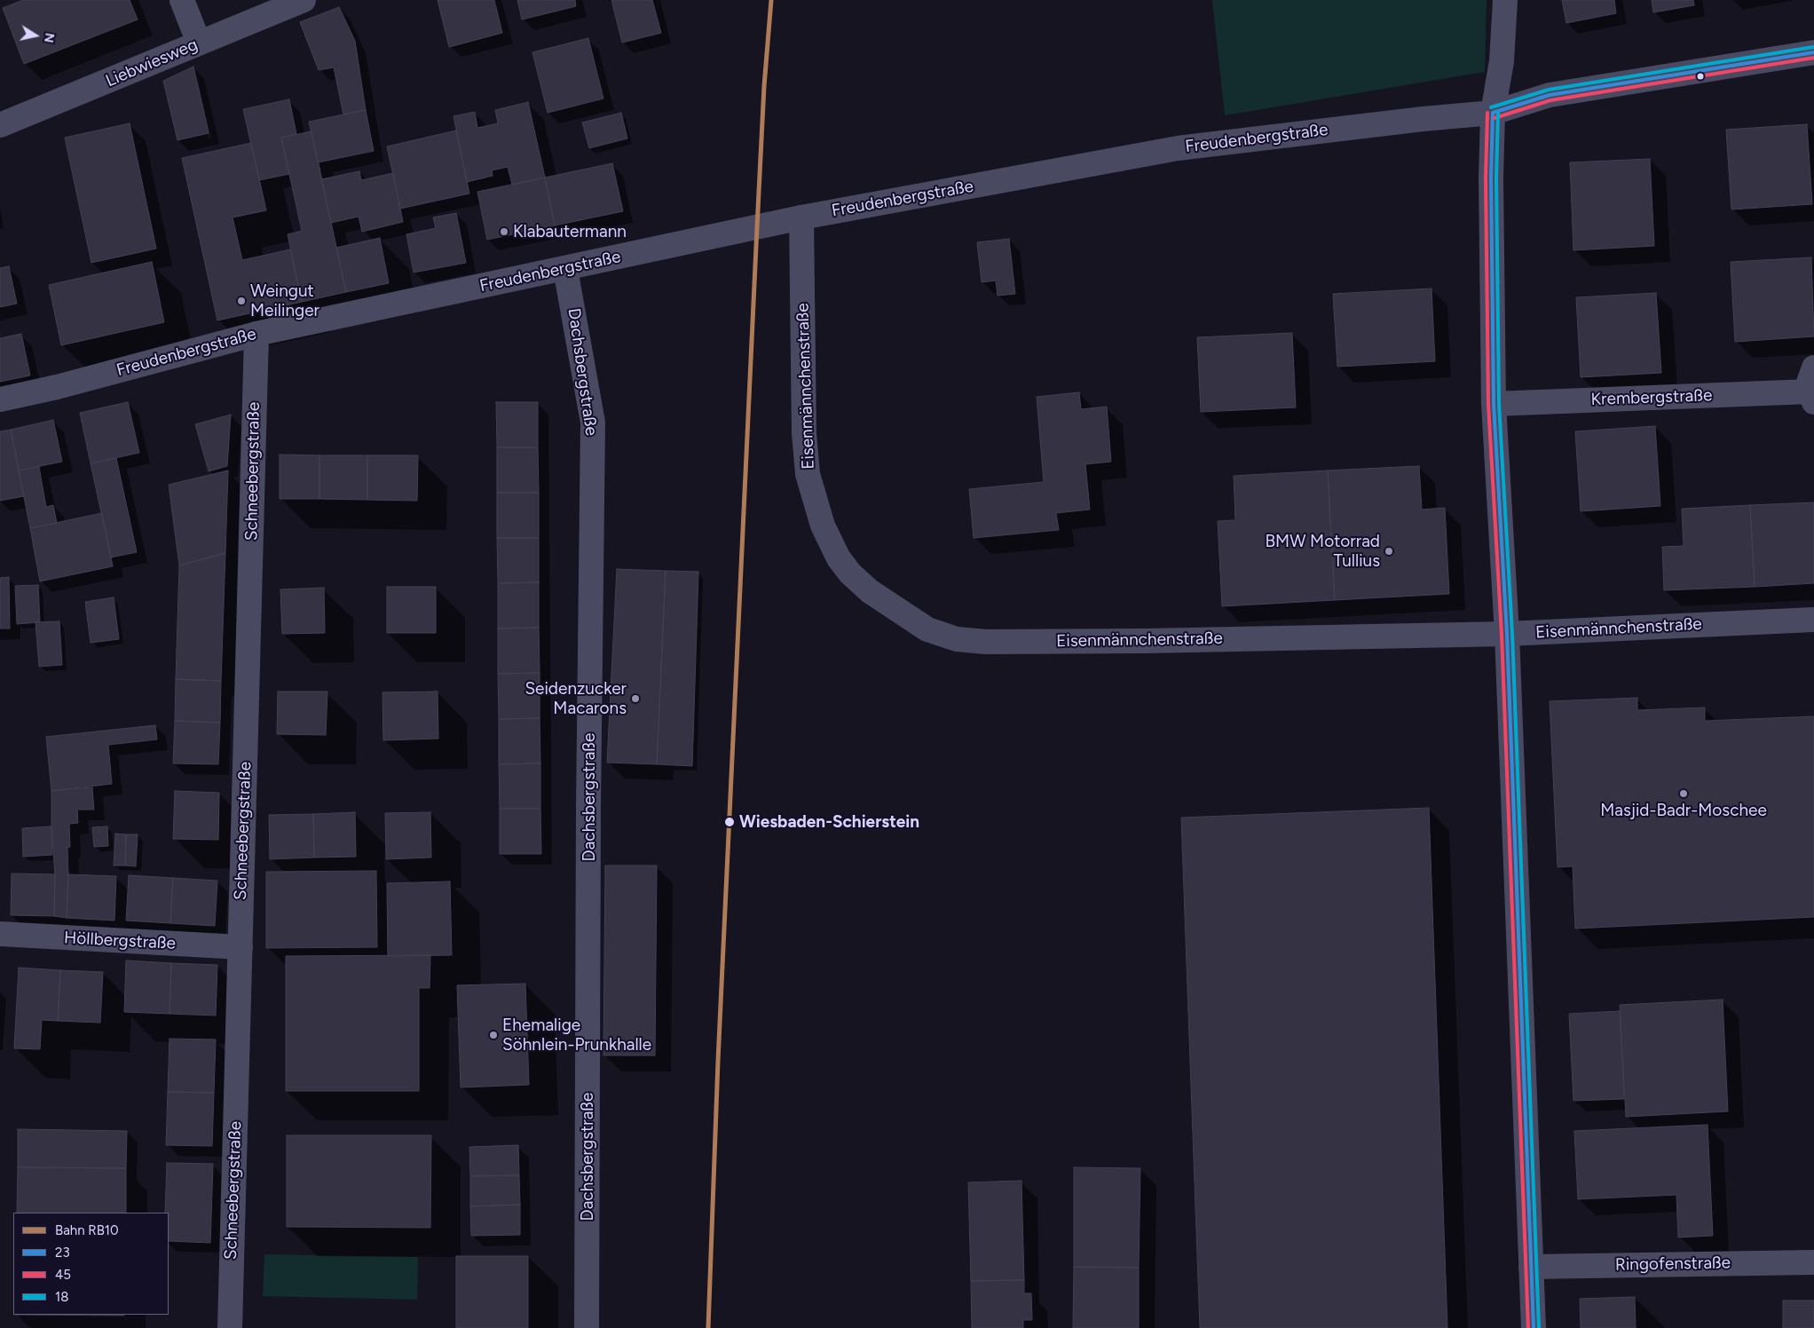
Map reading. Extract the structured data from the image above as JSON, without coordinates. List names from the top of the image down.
{
  "streets": {
    "street": [
      "Liebwiesweg",
      "Freudenbergstraße",
      "Dachsbergstraße",
      "Eisenmännchenstraße",
      "Krembergstraße",
      "Schneebergstraße",
      "Höllbergstraße",
      "Ringofenstraße"
    ]
  },
  "crossings": [
    ["Freudenbergstraße", "Dachsbergstraße"],
    ["Freudenbergstraße", "Eisenmännchenstraße"],
    ["Freudenbergstraße", "Schneebergstraße"],
    ["Schneebergstraße", "Höllbergstraße"]
  ],
  "places": [
    "Klabautermann",
    "Weingut Meilinger",
    "BMW Motorrad Tullius",
    "Seidenzucker Macarons",
    "Masjid-Badr-Moschee",
    "Wiesbaden-Schierstein",
    "Ehemalige Söhnlein-Prunkhalle"
  ],
  "lines": [
    "rail line RB10",
    "transit line 18",
    "transit line 23",
    "transit line 45"
  ],
  "legend": [
    "Bahn RB10",
    "23",
    "45",
    "18"
  ],
  "north": "right"
}
